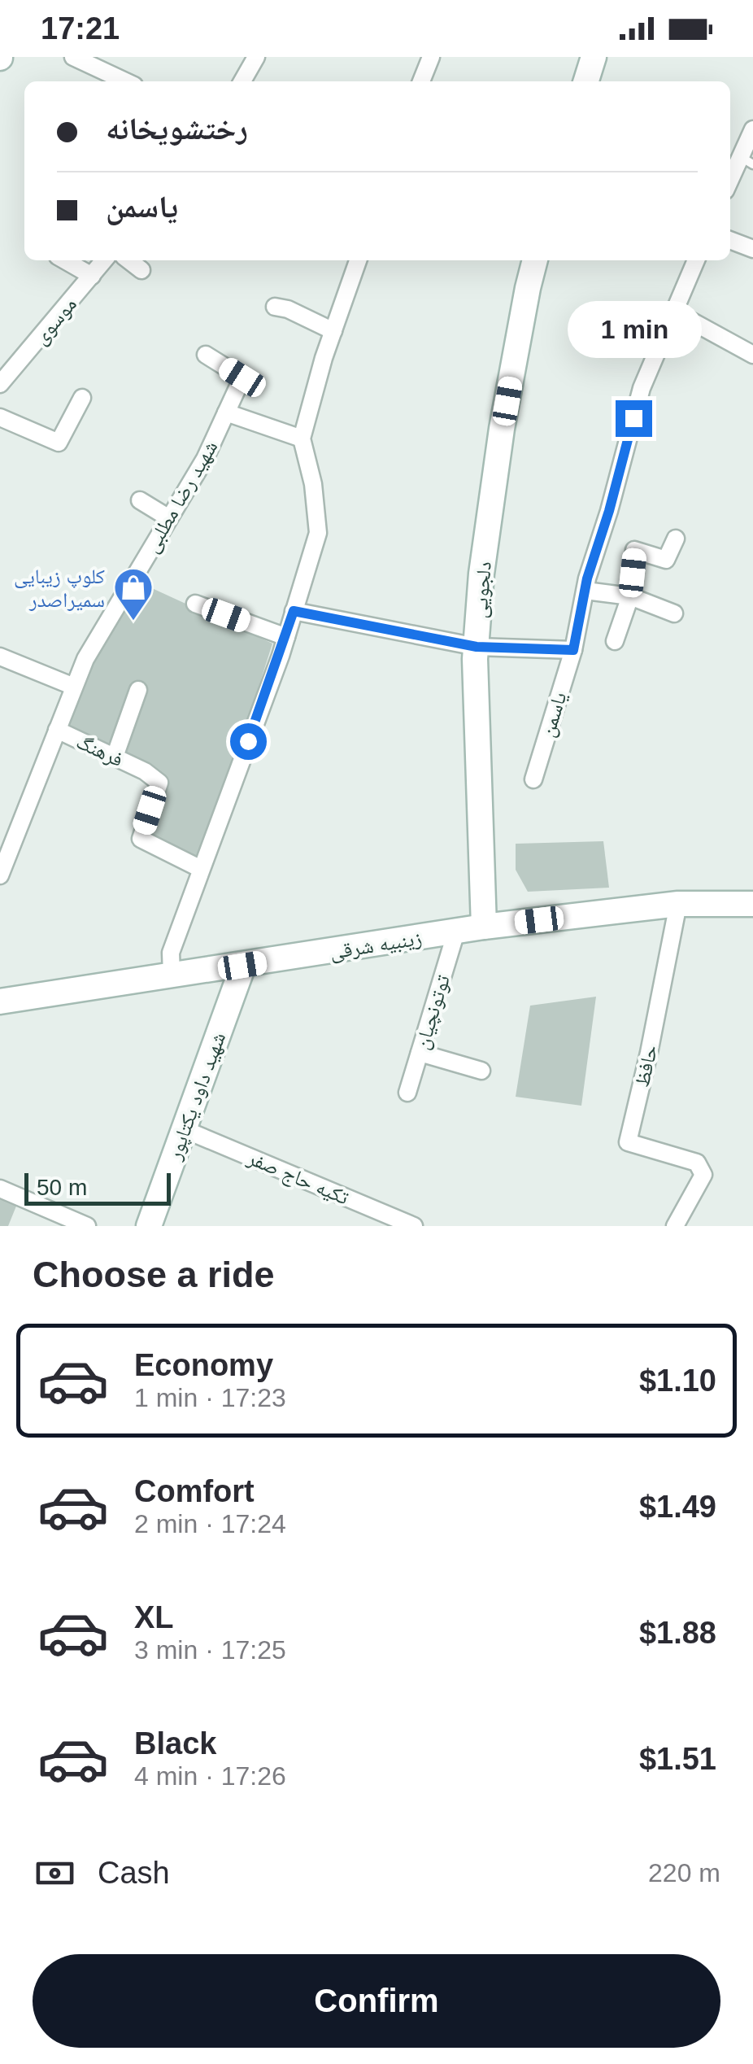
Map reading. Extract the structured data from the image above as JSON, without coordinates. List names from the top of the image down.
{
  "streets": {
    "main road": ["دلجویی", "زینبیه شرقی", "شهید داود یکتاپور"],
    "street": [
      "موسوی",
      "شهید رضا مطلبی",
      "یاسمن",
      "فرهنگ",
      "توتونچیان",
      "حافظ",
      "تکیه حاج صفر"
    ]
  },
  "crossings": [
    ["شهید رضا مطلبی", "فرهنگ"],
    ["دلجویی", "زینبیه شرقی"],
    ["زینبیه شرقی", "توتونچیان"],
    ["زینبیه شرقی", "حافظ"],
    ["زینبیه شرقی", "شهید داود یکتاپور"],
    ["شهید داود یکتاپور", "تکیه حاج صفر"]
  ],
  "places": {
    "shop": ["کلوپ زیبایی سمیراصدر"]
  },
  "scale_bar": "50 m",
  "page": {
    "status": "17:21",
    "banner": ["رختشویخانه", "یاسمن"],
    "bubble": "1 min",
    "scale": "50 m",
    "heading": "Choose a ride",
    "list": [
      {
        "name": "Economy",
        "note": "1 min · 17:23",
        "value": "$1.10"
      },
      {
        "name": "Comfort",
        "note": "2 min · 17:24",
        "value": "$1.49"
      },
      {
        "name": "XL",
        "note": "3 min · 17:25",
        "value": "$1.88"
      },
      {
        "name": "Black",
        "note": "4 min · 17:26",
        "value": "$1.51"
      }
    ],
    "pay": ["Cash", "220 m"],
    "buttons": "Confirm"
  }
}
